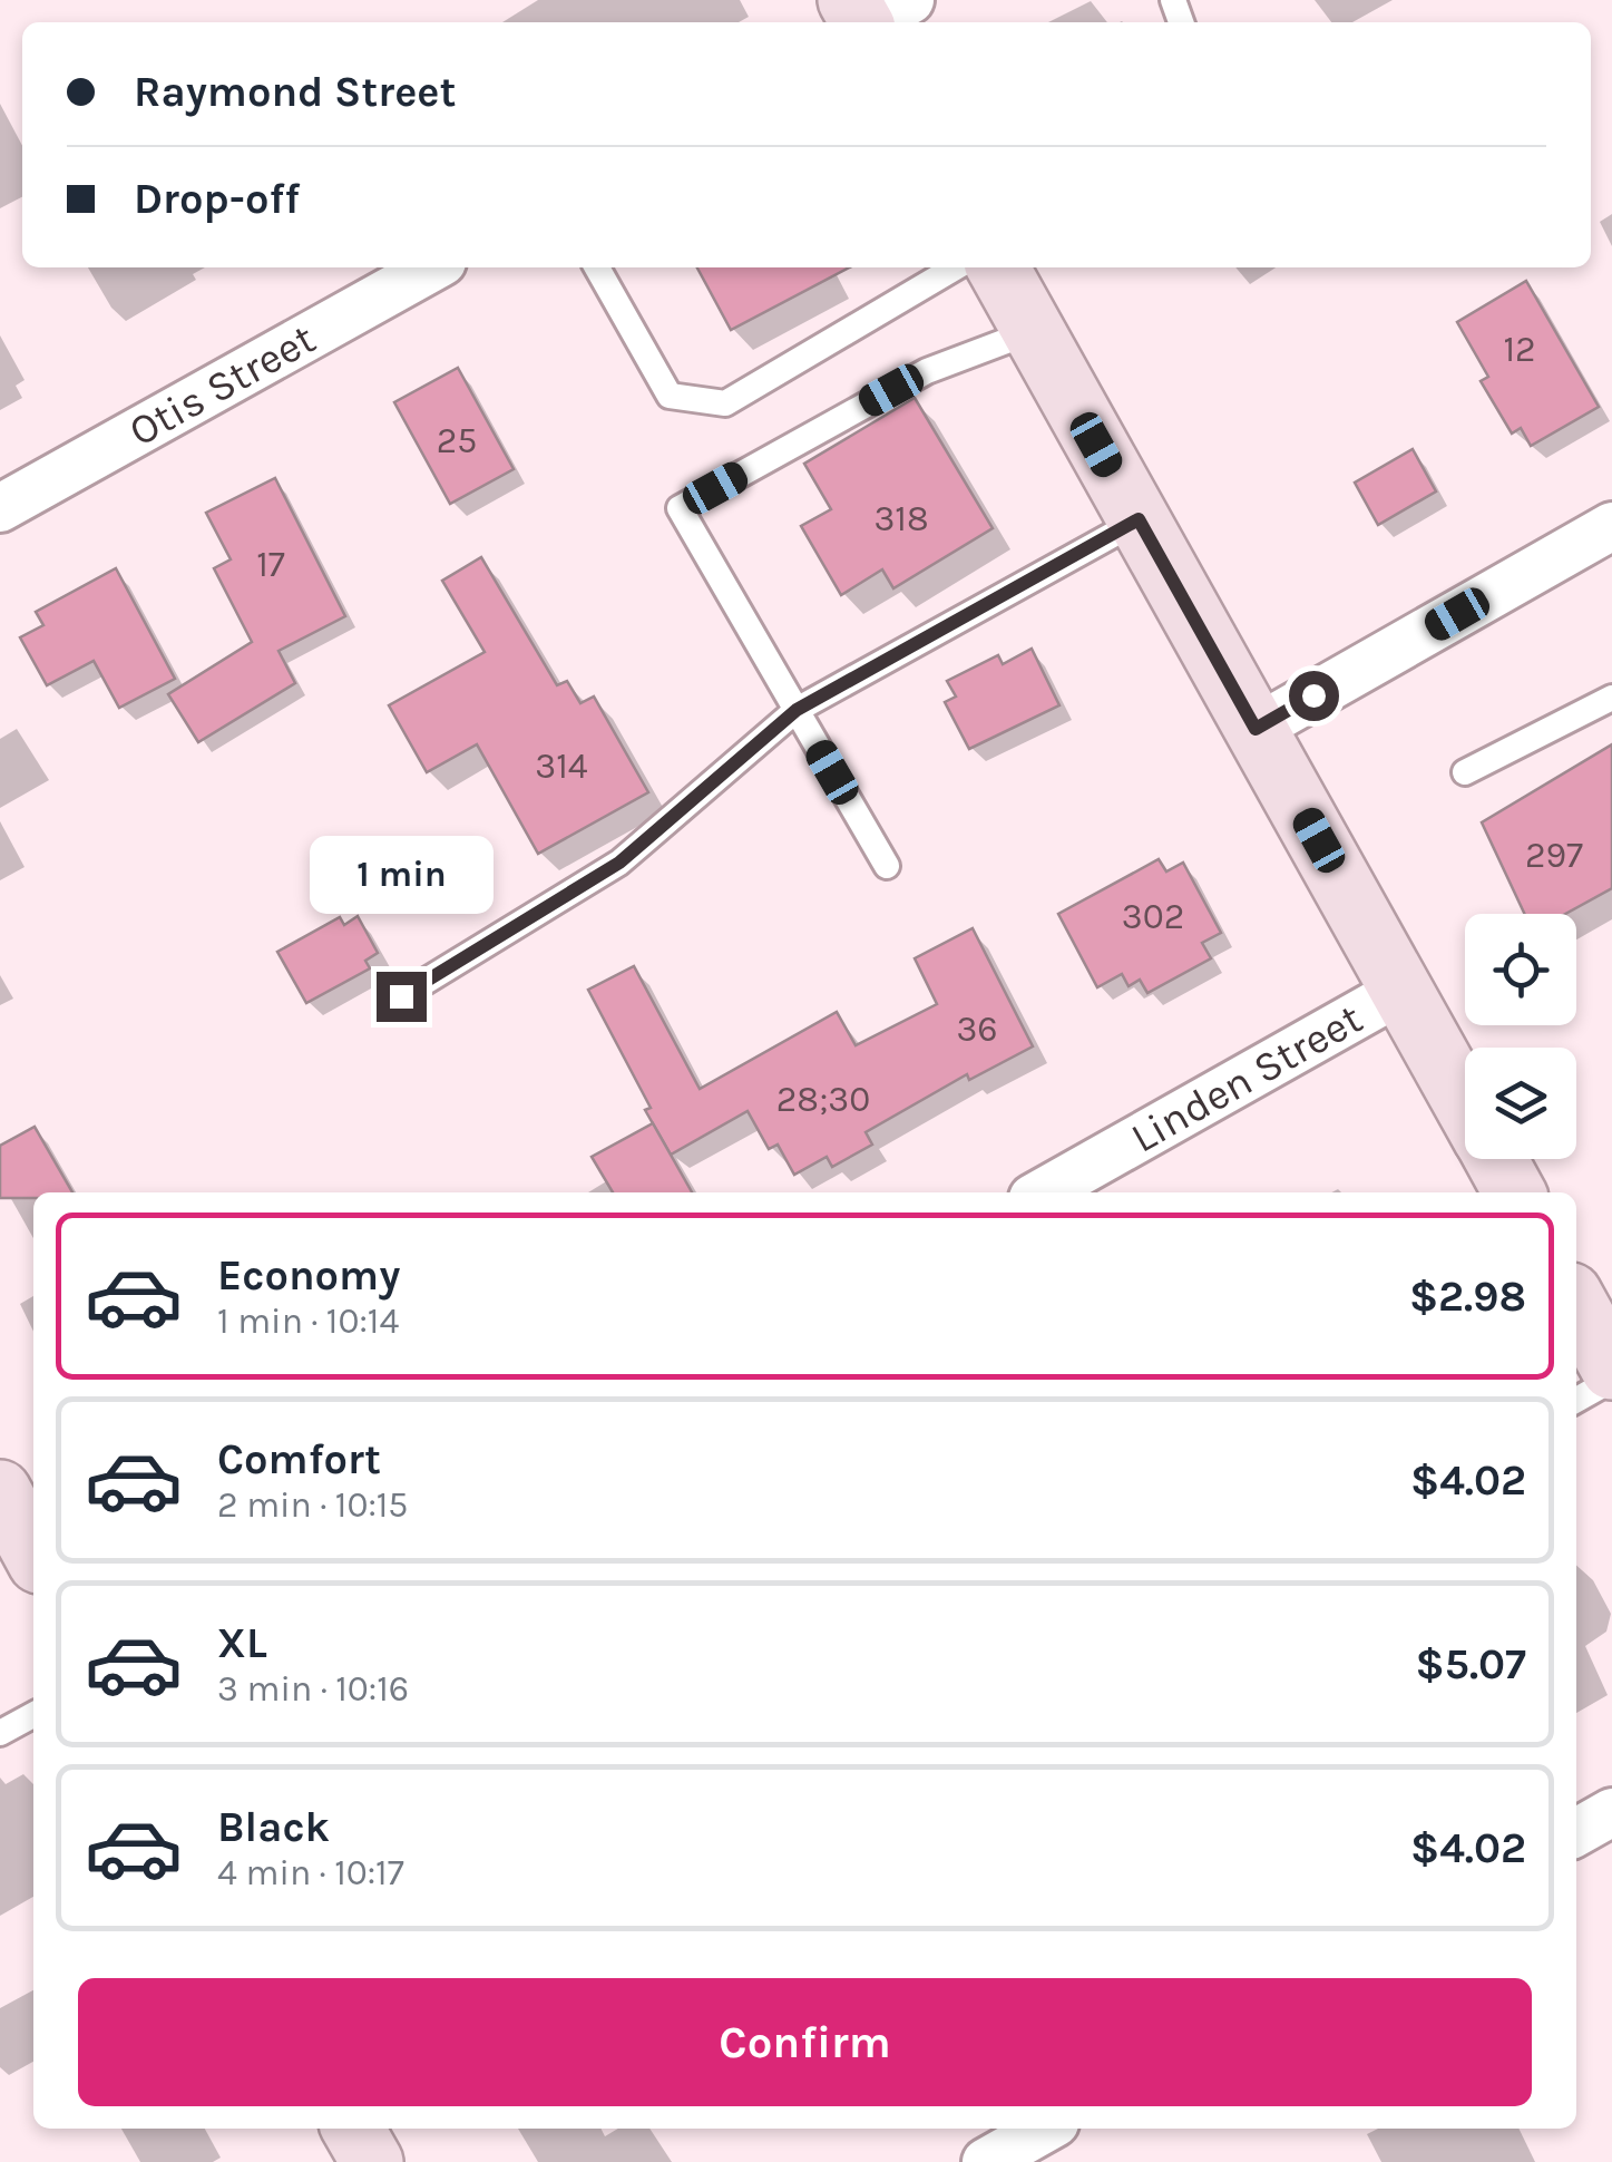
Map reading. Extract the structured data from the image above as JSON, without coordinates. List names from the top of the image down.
{
  "streets": {
    "street": ["Otis Street", "Linden Street"]
  },
  "house_numbers": [
    "12",
    "25",
    "318",
    "17",
    "314",
    "297",
    "302",
    "36",
    "28;30"
  ],
  "page": {
    "banner": ["Raymond Street", "Drop-off"],
    "bubble": "1 min",
    "list": [
      {
        "name": "Economy",
        "note": "1 min · 10:14",
        "value": "$2.98"
      },
      {
        "name": "Comfort",
        "note": "2 min · 10:15",
        "value": "$4.02"
      },
      {
        "name": "XL",
        "note": "3 min · 10:16",
        "value": "$5.07"
      },
      {
        "name": "Black",
        "note": "4 min · 10:17",
        "value": "$4.02"
      }
    ],
    "buttons": "Confirm"
  }
}
